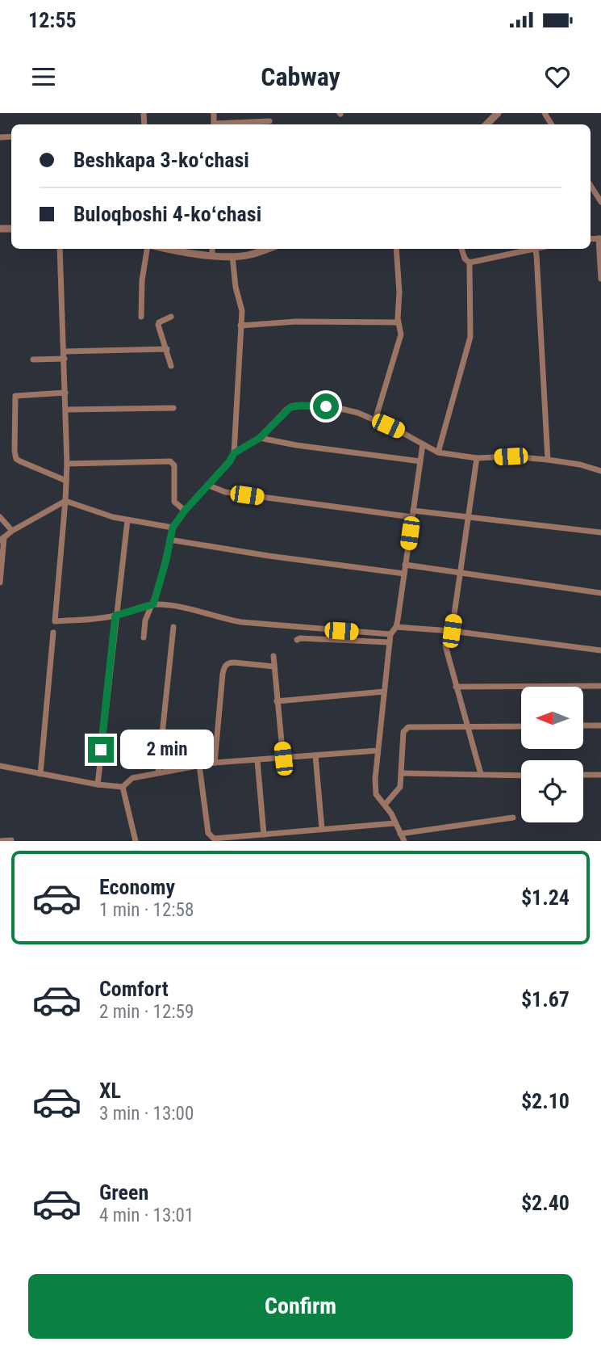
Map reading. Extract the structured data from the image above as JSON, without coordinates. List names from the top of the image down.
{
  "north": "left",
  "page": {
    "status": "12:55",
    "header": "Cabway",
    "banner": ["Beshkapa 3-koʻchasi", "Buloqboshi 4-koʻchasi"],
    "bubble": "2 min",
    "list": [
      {
        "name": "Economy",
        "note": "1 min · 12:58",
        "value": "$1.24"
      },
      {
        "name": "Comfort",
        "note": "2 min · 12:59",
        "value": "$1.67"
      },
      {
        "name": "XL",
        "note": "3 min · 13:00",
        "value": "$2.10"
      },
      {
        "name": "Green",
        "note": "4 min · 13:01",
        "value": "$2.40"
      }
    ],
    "buttons": "Confirm"
  }
}
